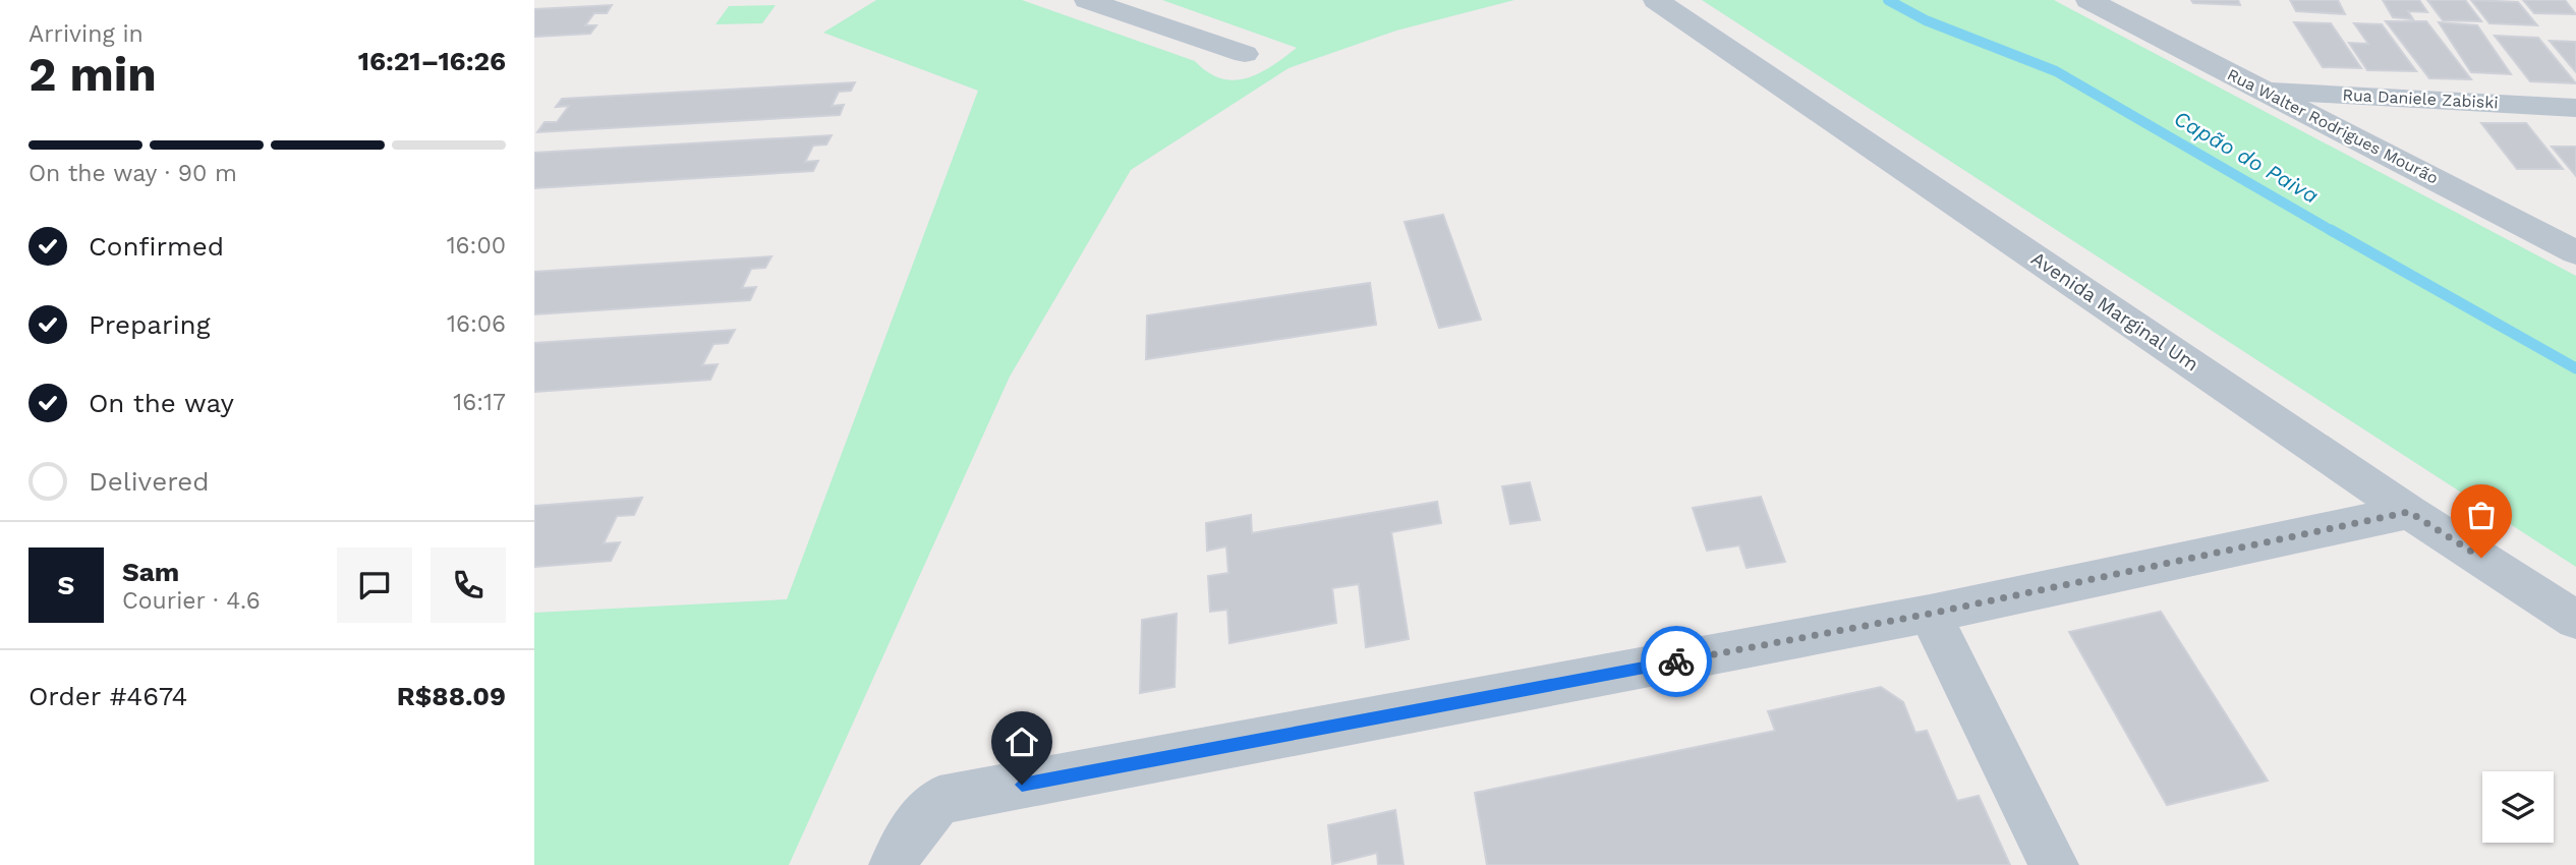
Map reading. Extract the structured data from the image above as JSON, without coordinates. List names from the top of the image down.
{
  "streets": {
    "street": ["Rua Daniele Zabiski", "Rua Walter Rodrigues Mourão", "Avenida Marginal Um"]
  },
  "crossings": [
    ["Rua Daniele Zabiski", "Rua Walter Rodrigues Mourão"]
  ],
  "water": ["Capão do Paiva"],
  "page": {
    "heading": ["2 min", "Arriving in", "16:21–16:26"],
    "panel": [
      "Sam",
      "Courier · 4.6",
      "Order #4674",
      "R$88.09"
    ],
    "bar": "On the way · 90 m",
    "list": [
      ["Confirmed", "16:00"],
      ["Preparing", "16:06"],
      ["On the way", "16:17"],
      "Delivered"
    ],
    "round": "S"
  }
}
